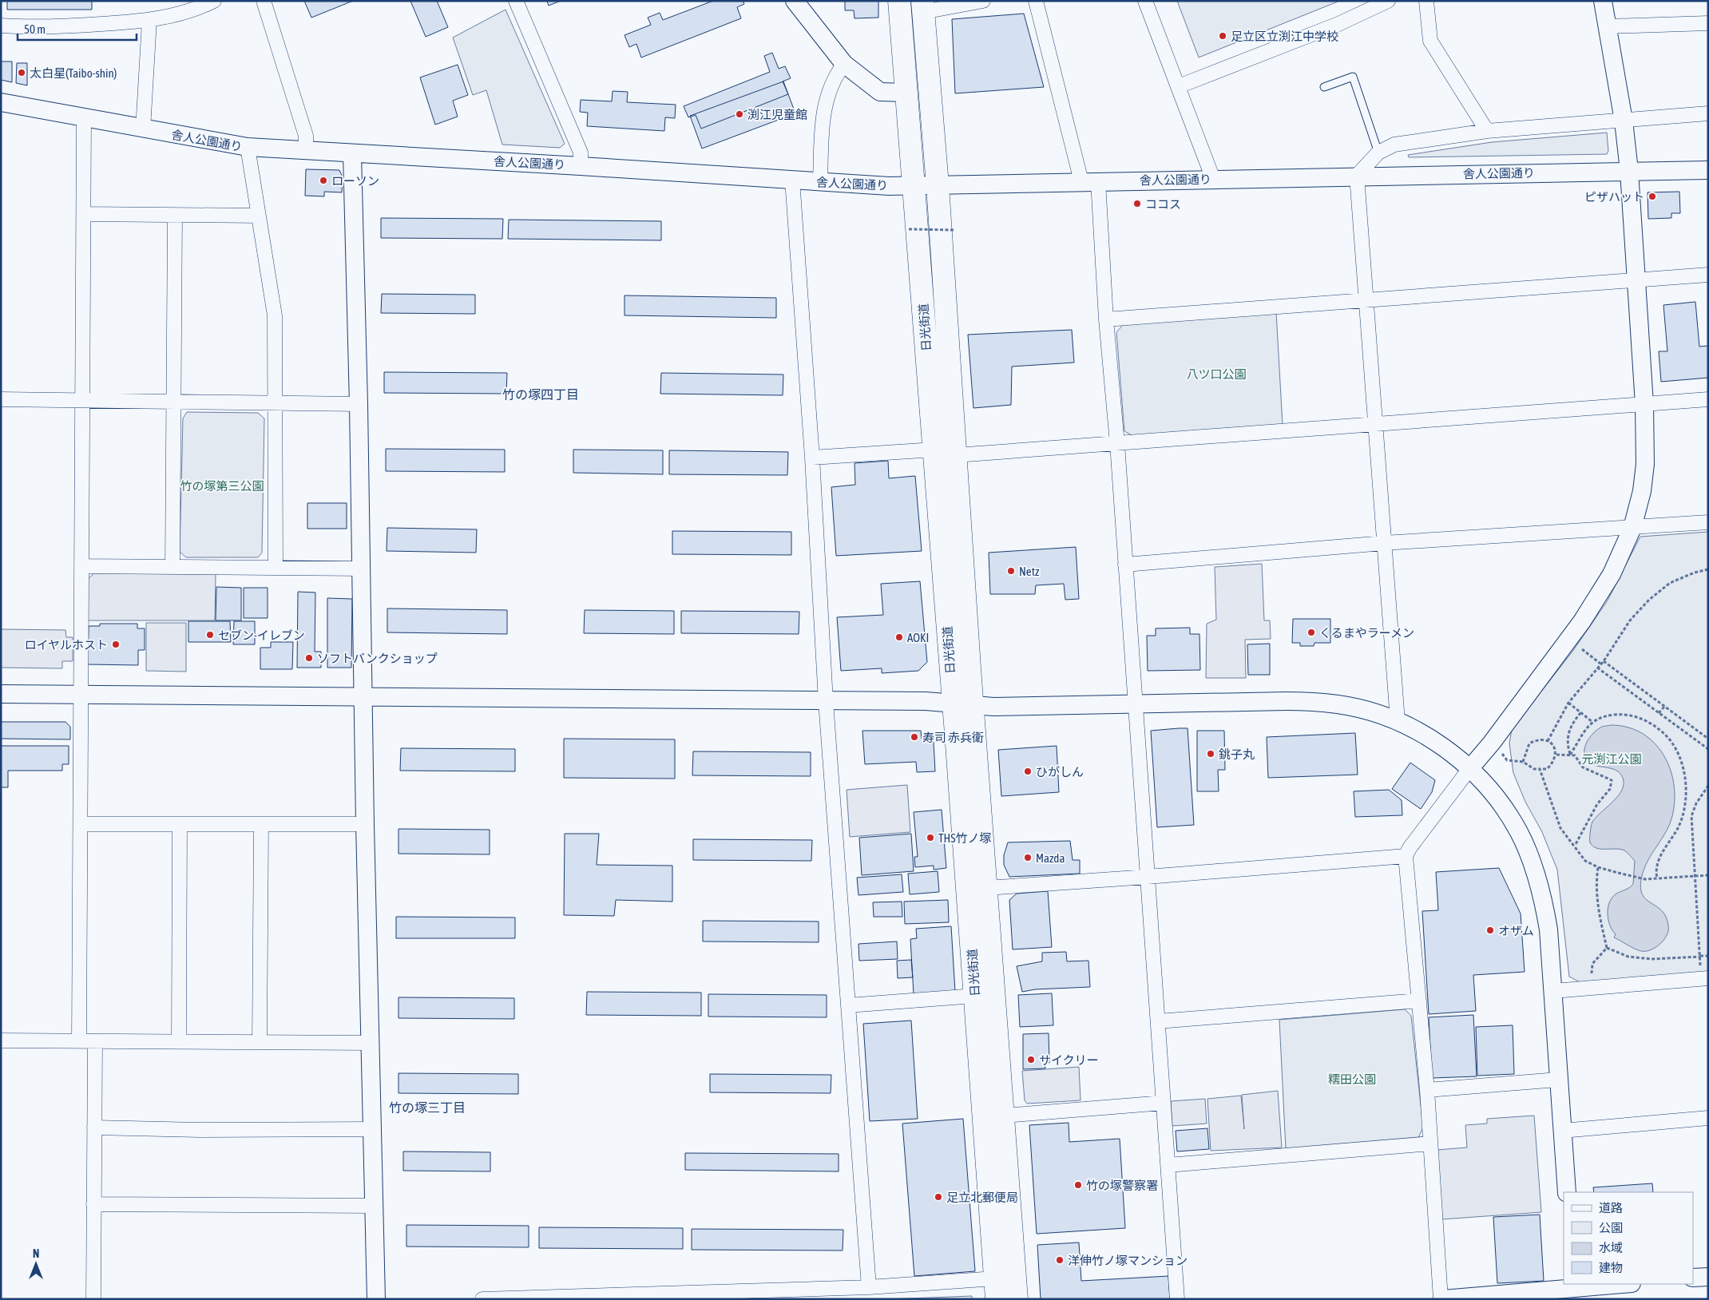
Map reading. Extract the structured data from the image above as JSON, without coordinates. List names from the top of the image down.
{
  "streets": {
    "highway": ["日光街道"],
    "street": ["舎人公園通り"]
  },
  "crossings": [
    ["舎人公園通り", "日光街道"]
  ],
  "districts": ["竹の塚四丁目", "竹の塚三丁目"],
  "parks": [
    "八ツ口公園",
    "竹の塚第三公園",
    "元渕江公園",
    "糯田公園"
  ],
  "places": [
    "足立区立渕江中学校",
    "太白星(Taibo-shin)",
    "渕江児童館",
    "ローソン",
    "ピザハット",
    "ココス",
    "Netz",
    "くるまやラーメン",
    "セブン-イレブン",
    "AOKI",
    "ロイヤルホスト",
    "ソフトバンクショップ",
    "寿司 赤兵衛",
    "銚子丸",
    "ひがしん",
    "THS竹ノ塚",
    "Mazda",
    "オザム",
    "サイクリー",
    "竹の塚警察署",
    "足立北郵便局",
    "洋伸竹ノ塚マンション"
  ],
  "legend": [
    "道路",
    "公園",
    "水域",
    "建物"
  ],
  "scale_bar": "50 m",
  "north": "top"
}
